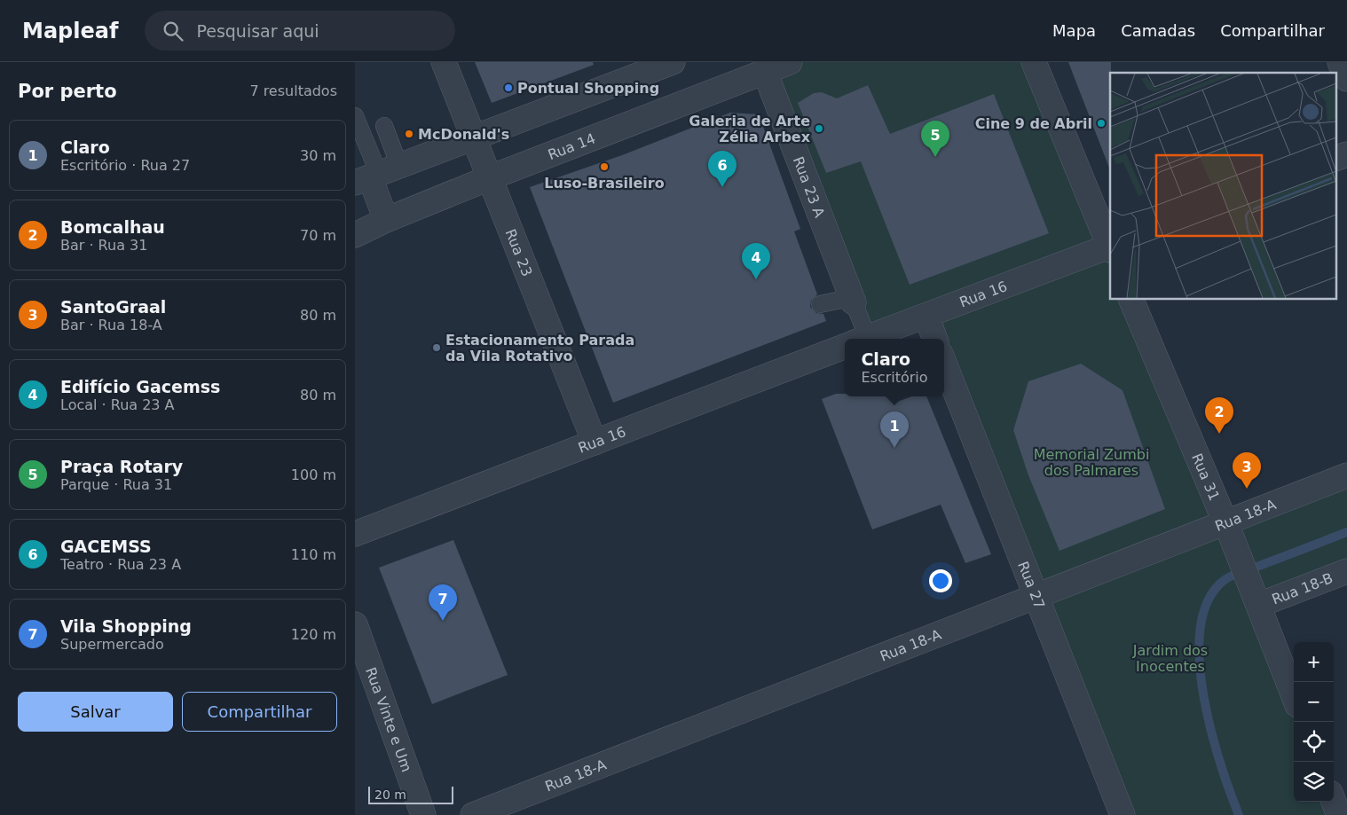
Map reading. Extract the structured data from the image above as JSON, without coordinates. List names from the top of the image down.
{
  "streets": {
    "street": [
      "Rua 14",
      "Rua 23 A",
      "Rua 23",
      "Rua 16",
      "Rua 31",
      "Rua 18-A",
      "Rua 27",
      "Rua 18-B",
      "Rua Vinte e Um"
    ]
  },
  "crossings": [
    ["Rua 14", "Rua 23 A"],
    ["Rua 14", "Rua 23"],
    ["Rua 23", "Rua 16"],
    ["Rua 31", "Rua 18-A"],
    ["Rua 31", "Rua 18-B"],
    ["Rua 18-A", "Rua 27"]
  ],
  "parks": ["Memorial Zumbi dos Palmares", "Jardim dos Inocentes"],
  "places": [
    "Pontual Shopping",
    "Cine 9 de Abril",
    "Galeria de Arte Zélia Arbex",
    "McDonald's",
    "Luso-Brasileiro",
    "Estacionamento Parada da Vila Rotativo"
  ],
  "scale_bar": "20 m",
  "page": {
    "header": "Mapleaf",
    "search": "Pesquisar aqui",
    "nav": ["Mapa", "Camadas", "Compartilhar"],
    "heading": ["Por perto", "7 resultados"],
    "list": [
      {
        "mark": "1",
        "name": "Claro",
        "note": "Escritório · Rua 27",
        "value": "30 m"
      },
      {
        "mark": "2",
        "name": "Bomcalhau",
        "note": "Bar · Rua 31",
        "value": "70 m"
      },
      {
        "mark": "3",
        "name": "SantoGraal",
        "note": "Bar · Rua 18-A",
        "value": "80 m"
      },
      {
        "mark": "4",
        "name": "Edifício Gacemss",
        "note": "Local · Rua 23 A",
        "value": "80 m"
      },
      {
        "mark": "5",
        "name": "Praça Rotary",
        "note": "Parque · Rua 31",
        "value": "100 m"
      },
      {
        "mark": "6",
        "name": "GACEMSS",
        "note": "Teatro · Rua 23 A",
        "value": "110 m"
      },
      {
        "mark": "7",
        "name": "Vila Shopping",
        "note": "Supermercado",
        "value": "120 m"
      }
    ],
    "pins": [
      "5",
      "6",
      "4",
      "2",
      "1",
      "3",
      "7"
    ],
    "popup": ["Claro", "Escritório"],
    "map_buttons": ["+", "−"],
    "buttons": ["Salvar", "Compartilhar"],
    "scale": "20 m"
  }
}
